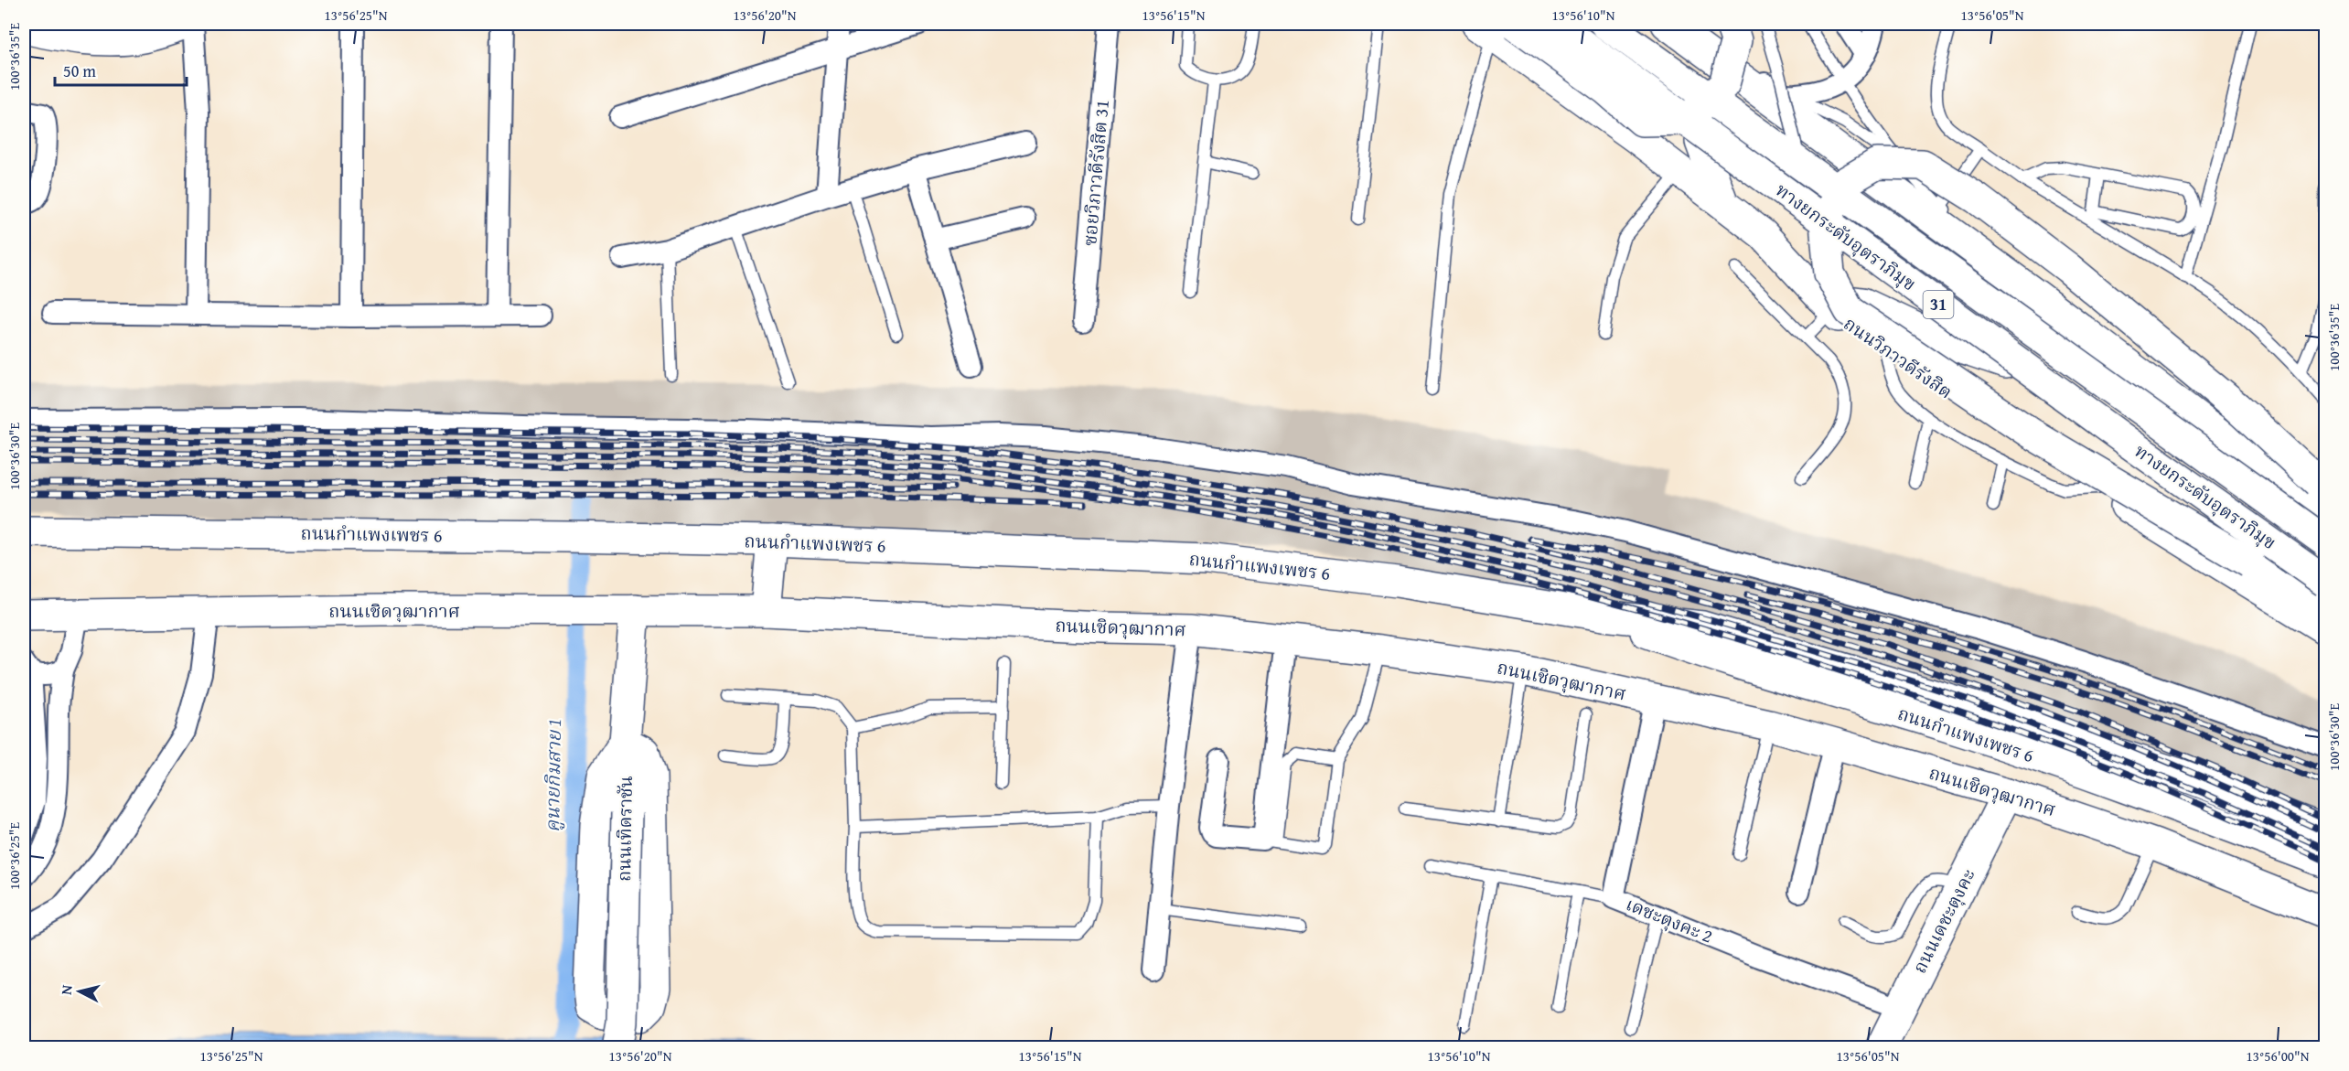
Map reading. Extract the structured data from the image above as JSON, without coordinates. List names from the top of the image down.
{
  "streets": {
    "main road": [
      "ทางยกระดับอุตราภิมุข",
      "31",
      "ถนนวิภาวดีรังสิต",
      "ถนนกำแพงเพชร 6",
      "ถนนเชิดวุฒากาศ",
      "ถนนเทิดราชัน",
      "ถนนเดชะตุงคะ"
    ],
    "street": ["ซอยวิภาวดีรังสิต 31", "เดชะตุงคะ 2"]
  },
  "crossings": [
    ["ถนนเชิดวุฒากาศ", "ถนนเทิดราชัน"],
    ["ถนนเชิดวุฒากาศ", "ถนนเดชะตุงคะ"],
    ["เดชะตุงคะ 2", "ถนนเดชะตุงคะ"]
  ],
  "water": ["คูนายกิมสาย 1"],
  "scale_bar": "50 m",
  "north": "left",
  "coordinates": [
    "13°56'25\"N",
    "13°56'20\"N",
    "13°56'15\"N",
    "13°56'10\"N",
    "13°56'05\"N",
    "100°36'35\"E",
    "100°36'30\"E",
    "100°36'25\"E",
    "13°56'00\"N"
  ]
}
